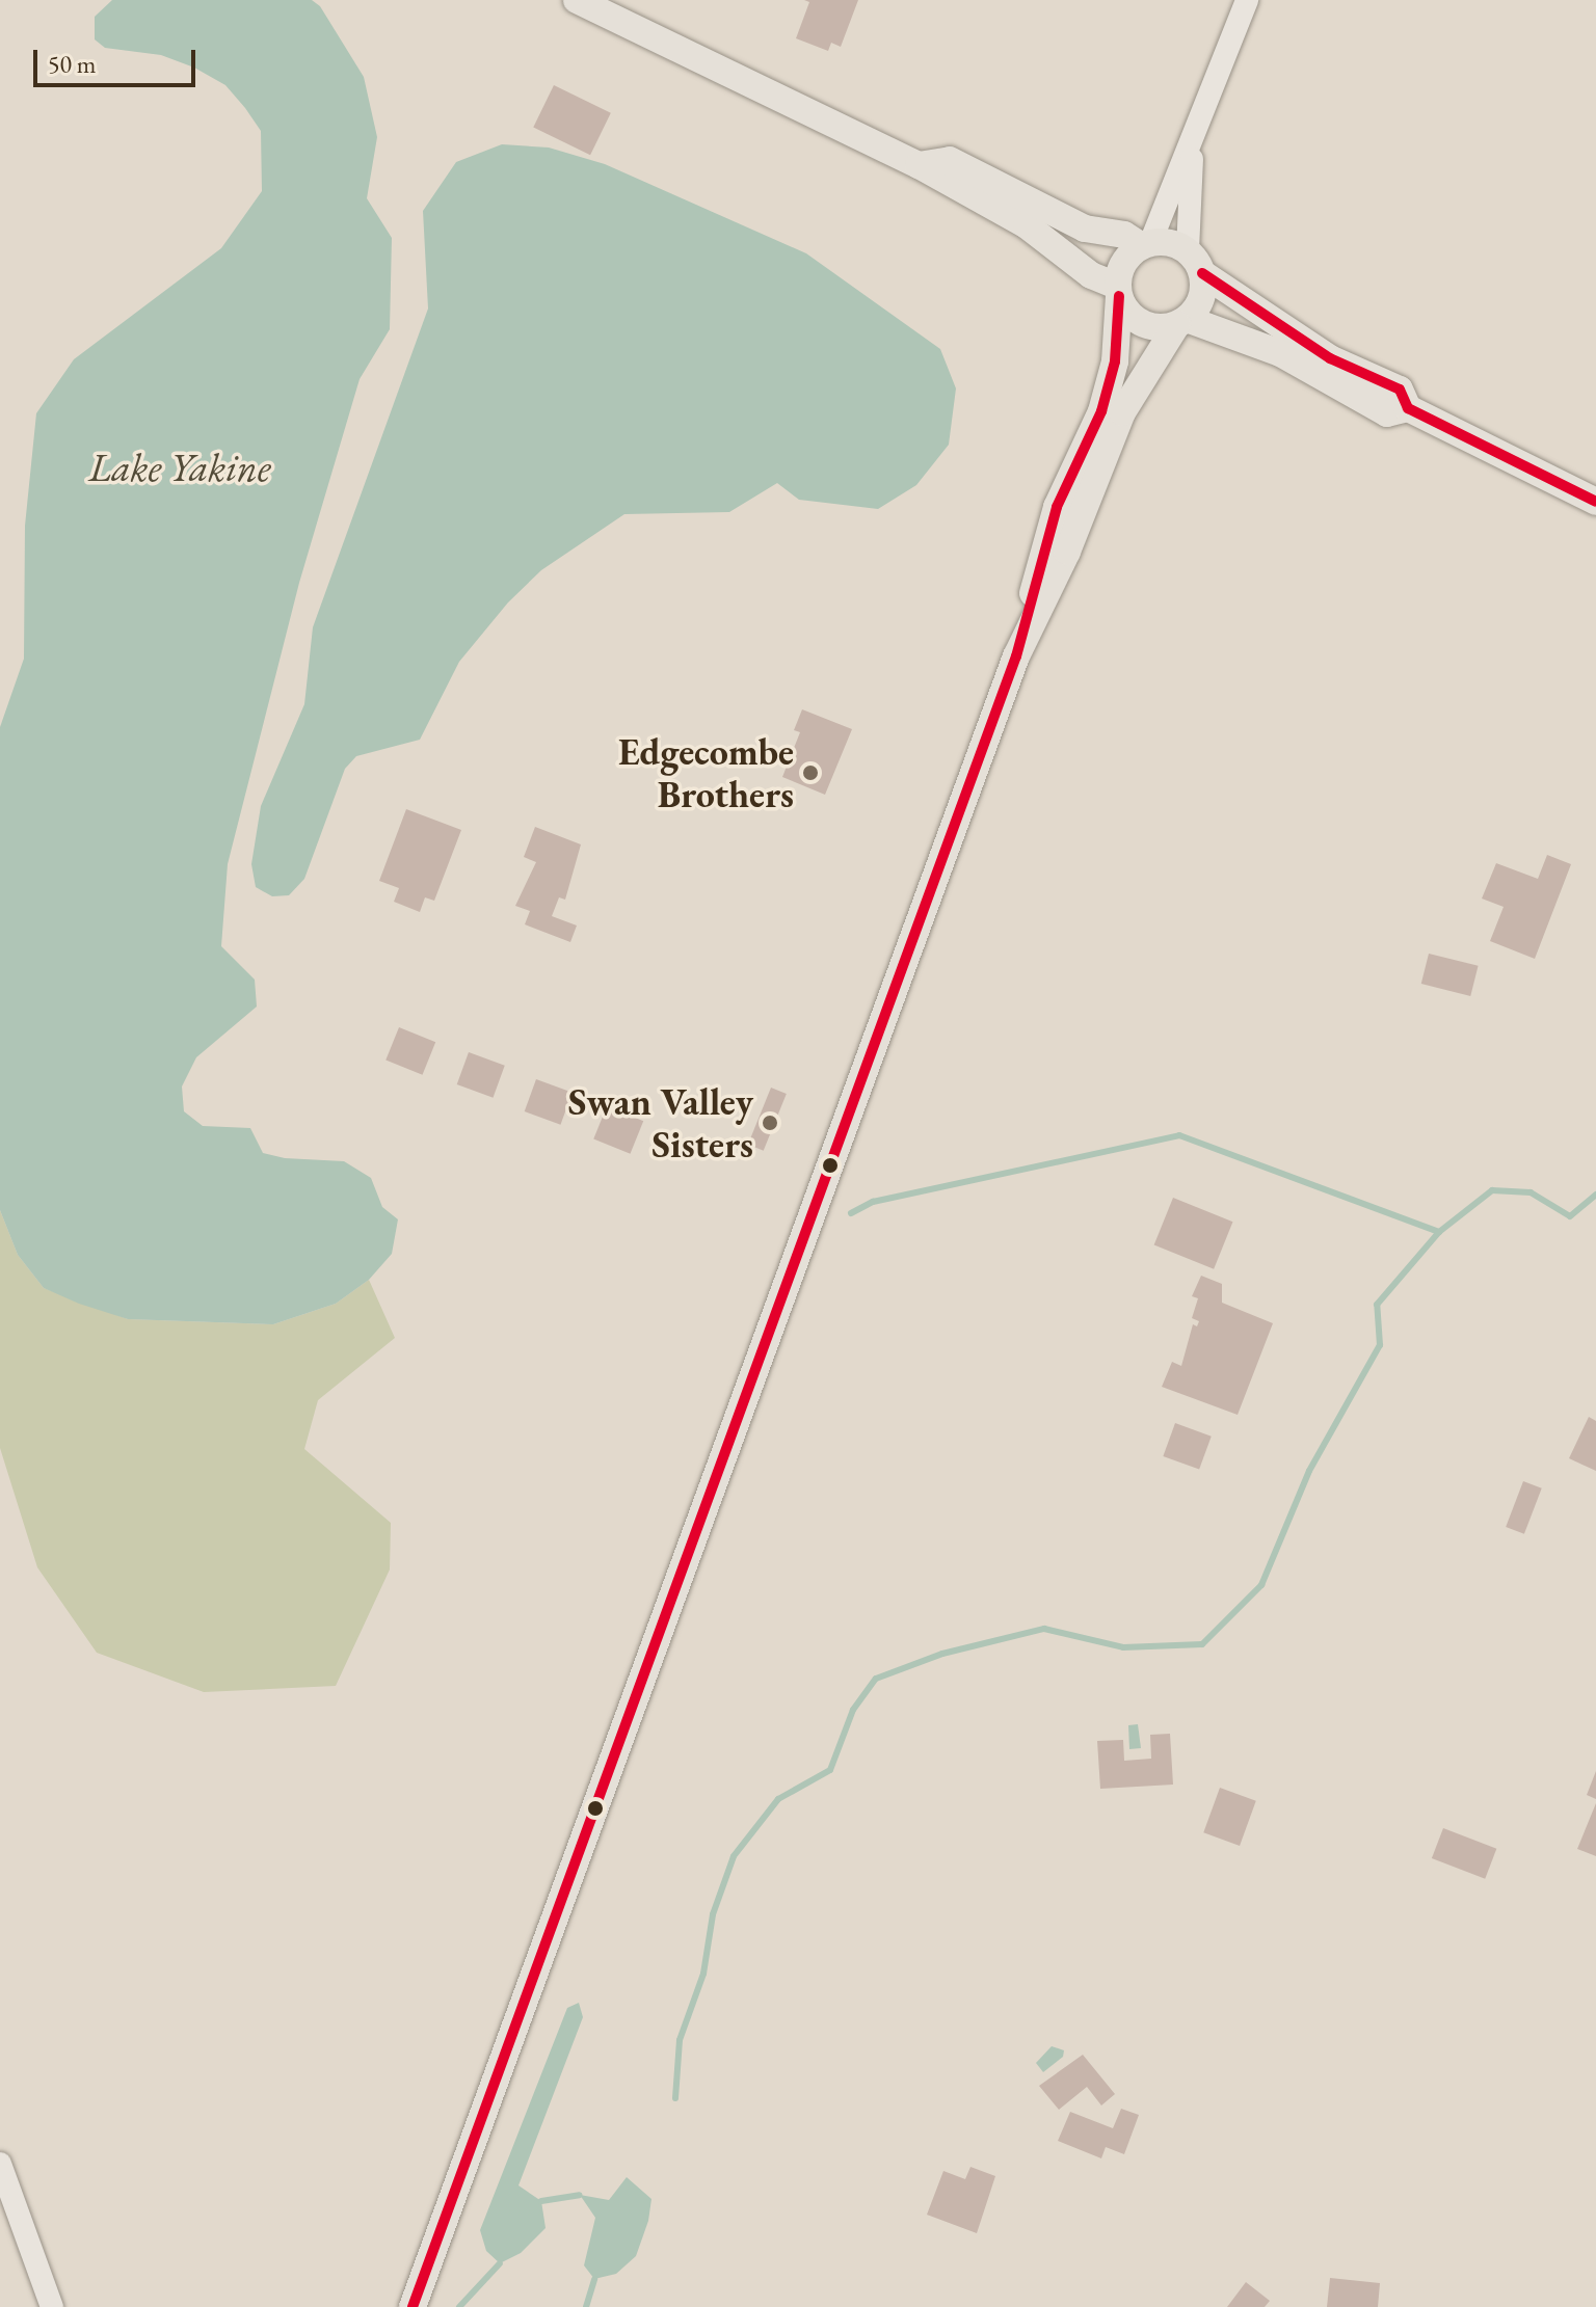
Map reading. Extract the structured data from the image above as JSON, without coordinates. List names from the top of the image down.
{
  "water": ["Lake Yakine"],
  "places": ["Edgecombe Brothers", "Swan Valley Sisters"],
  "scale_bar": "50 m"
}
